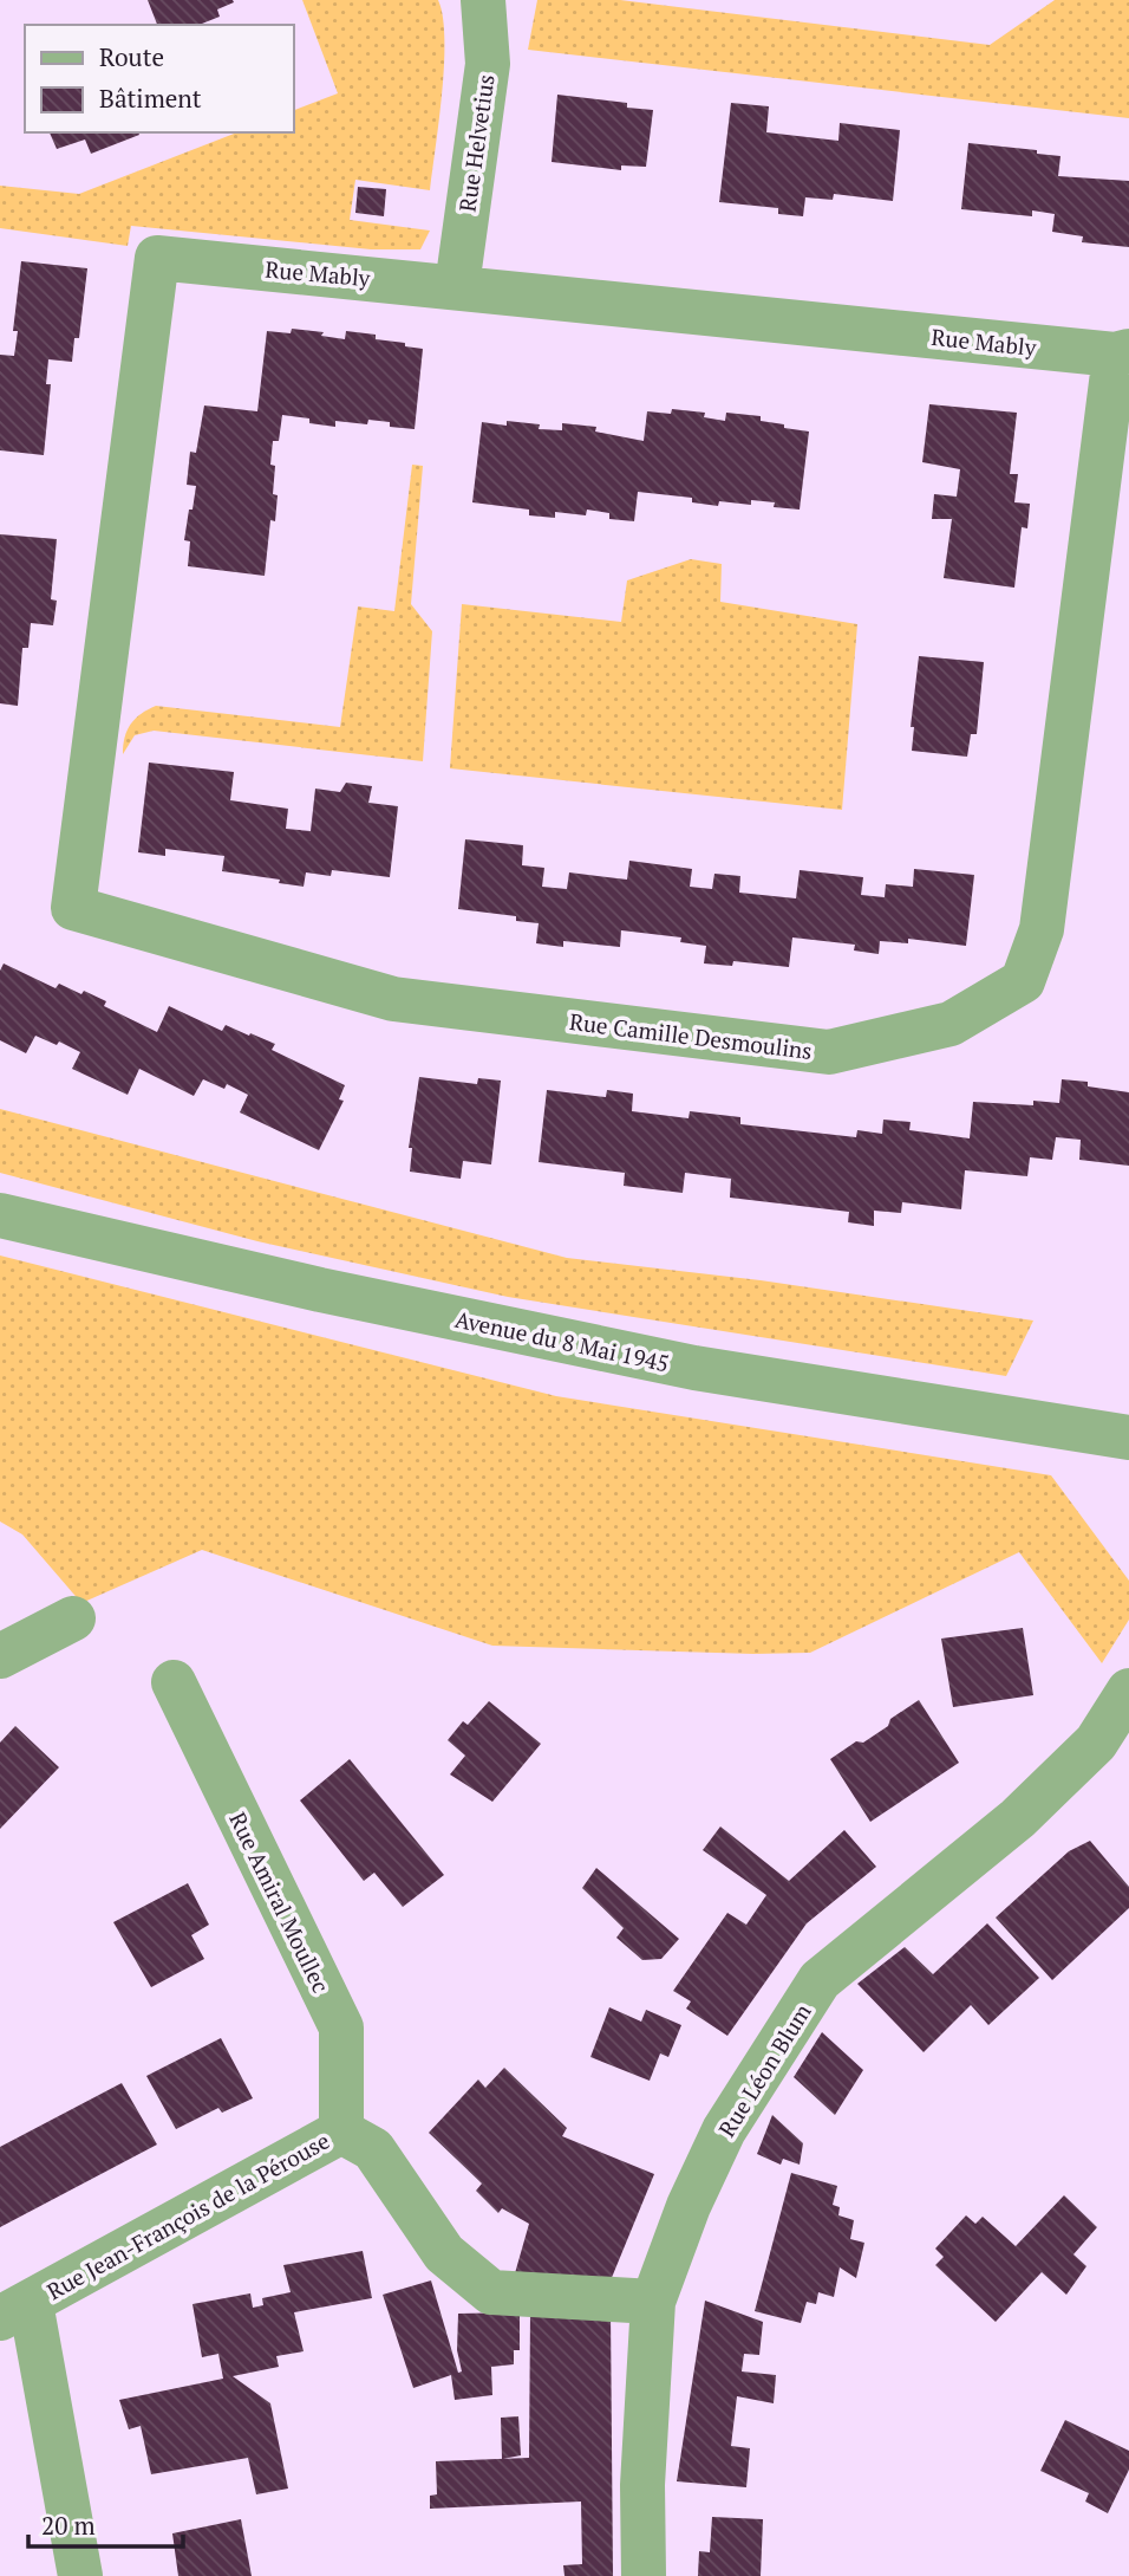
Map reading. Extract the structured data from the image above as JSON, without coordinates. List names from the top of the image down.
{
  "streets": {
    "street": [
      "Rue Helvetius",
      "Rue Mably",
      "Rue Camille Desmoulins",
      "Avenue du 8 Mai 1945",
      "Rue Amiral Moullec",
      "Rue Léon Blum",
      "Rue Jean-François de la Pérouse"
    ]
  },
  "crossings": [
    ["Rue Helvetius", "Rue Mably"],
    ["Rue Mably", "Rue Camille Desmoulins"],
    ["Rue Amiral Moullec", "Rue Jean-François de la Pérouse"],
    ["Rue Léon Blum", "Rue Jean-François de la Pérouse"]
  ],
  "legend": ["Route", "Bâtiment"],
  "scale_bar": "20 m"
}
